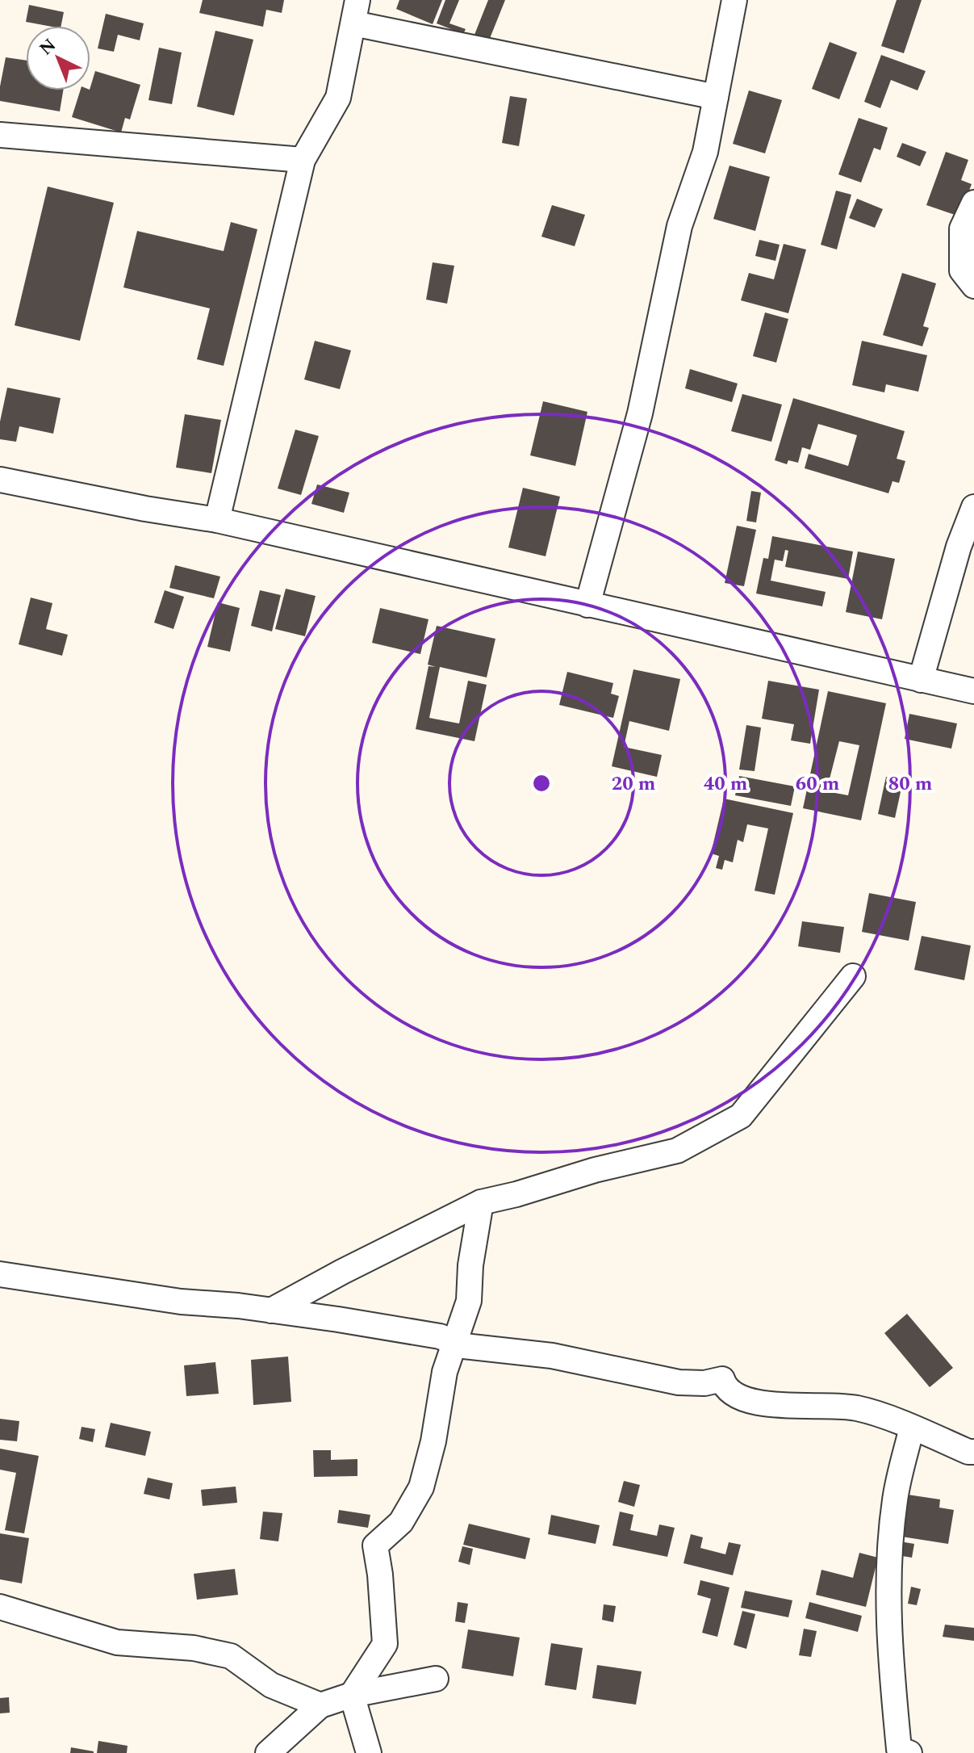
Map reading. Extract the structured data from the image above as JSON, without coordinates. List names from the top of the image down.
{
  "north": "top left",
  "rings": [
    "20 m",
    "40 m",
    "60 m",
    "80 m"
  ]
}
